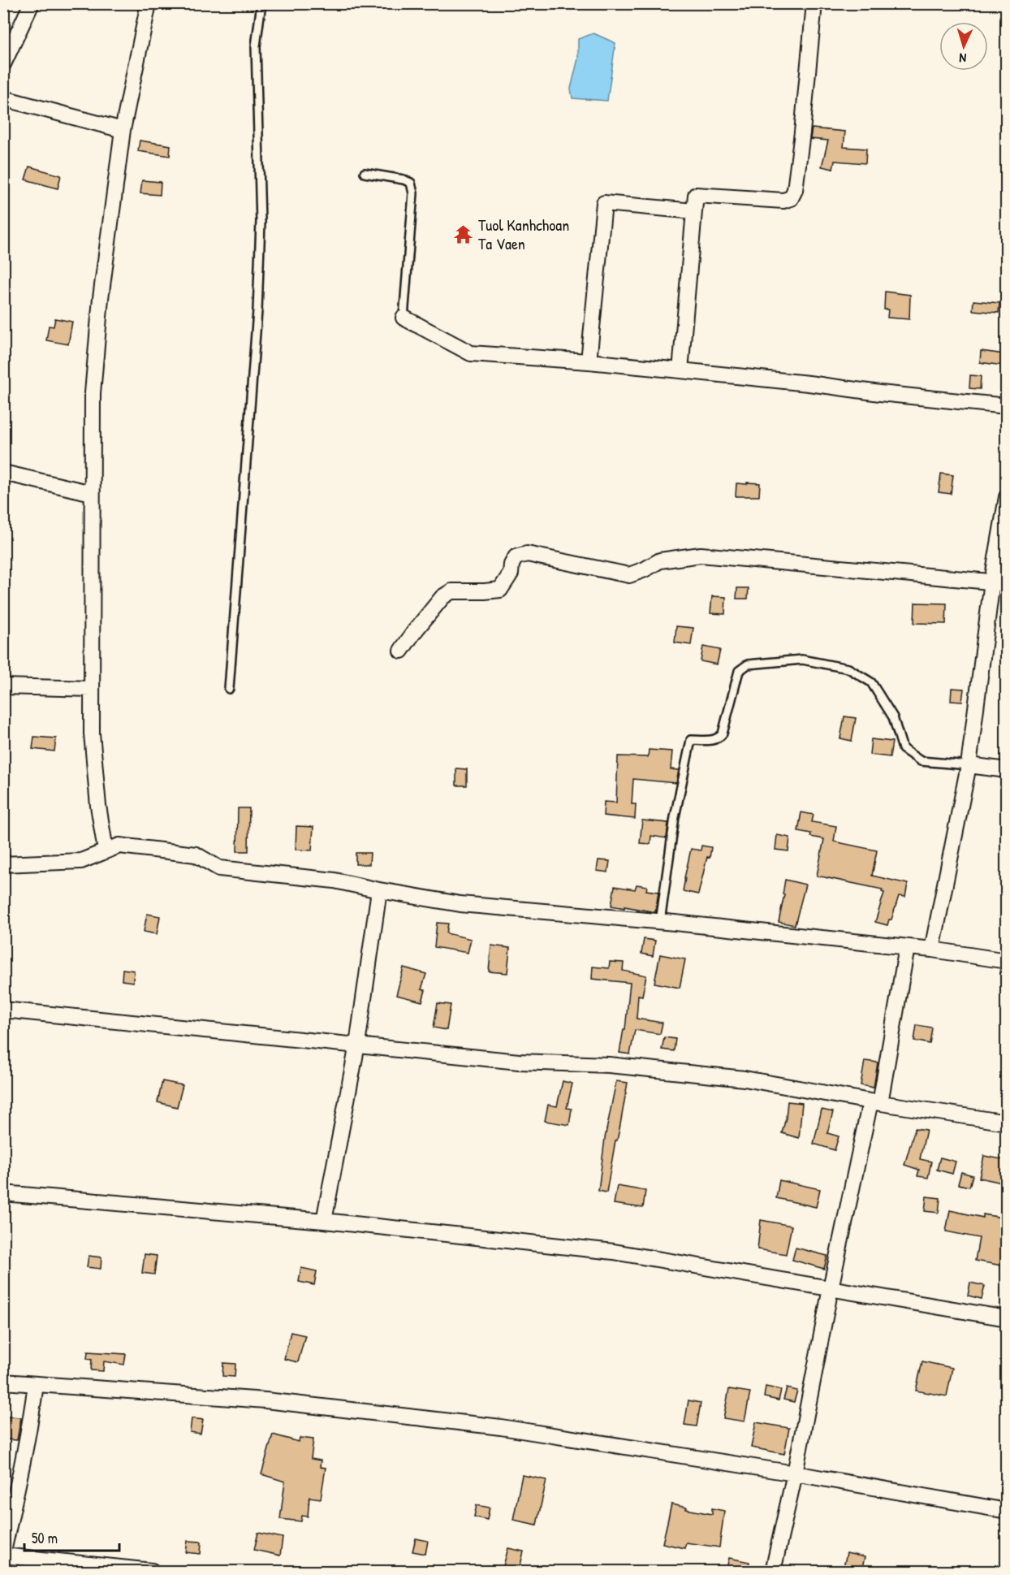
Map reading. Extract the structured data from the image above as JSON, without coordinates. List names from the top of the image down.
{
  "places": {
    "temple": ["Tuol Kanhchoan Ta Vaen"]
  },
  "scale_bar": "50 m",
  "north": "bottom"
}
